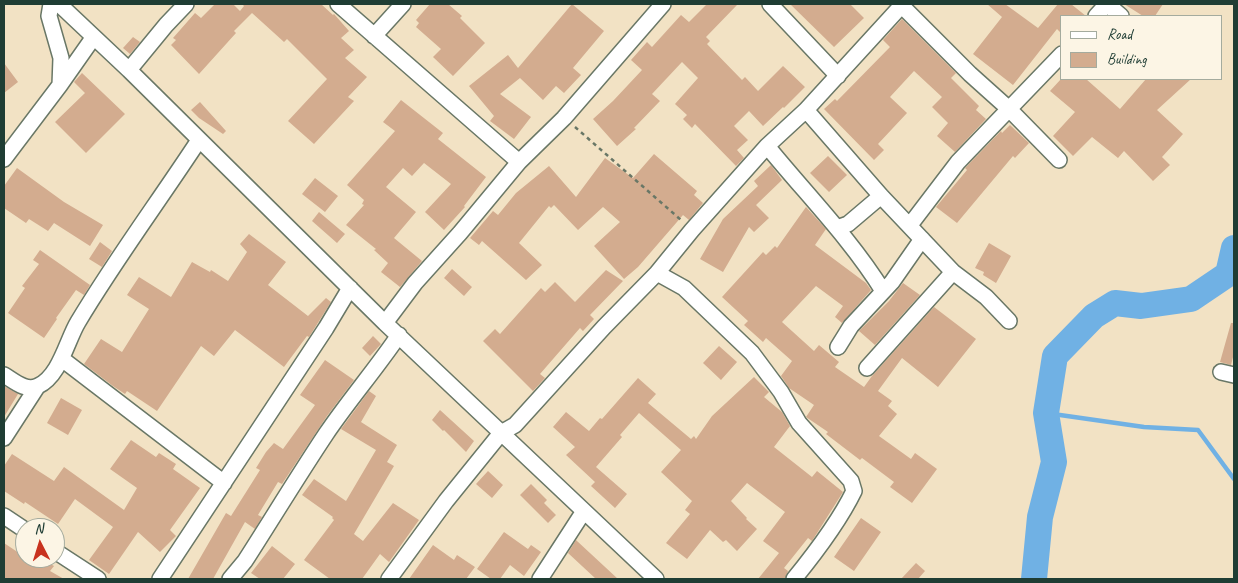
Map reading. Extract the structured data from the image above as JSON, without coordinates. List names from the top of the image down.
{
  "legend": ["Road", "Building"],
  "north": "top"
}
